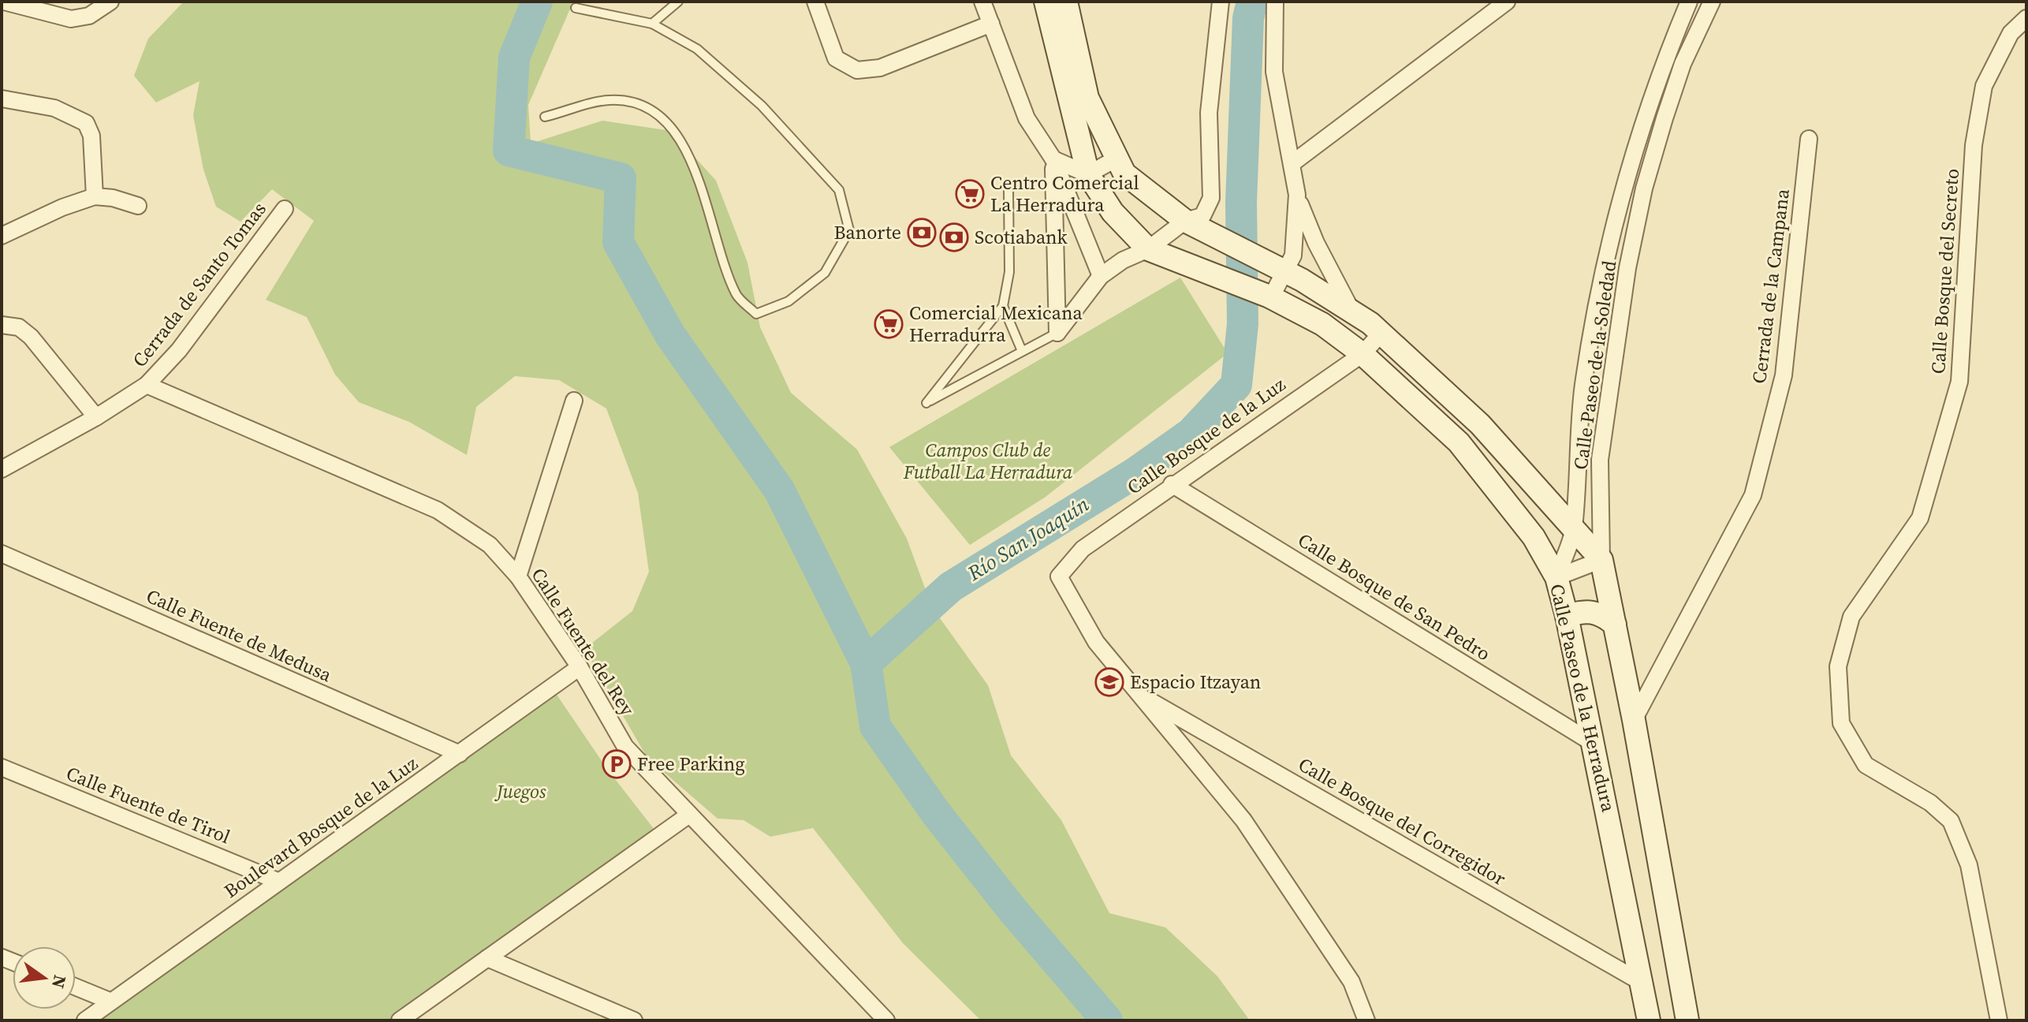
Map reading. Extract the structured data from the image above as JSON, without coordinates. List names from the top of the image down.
{
  "streets": {
    "main road": ["Calle Paseo de la Herradura"],
    "street": [
      "Calle Bosque del Secreto",
      "Cerrada de Santo Tomas",
      "Cerrada de la Campana",
      "Calle Paseo de la Soledad",
      "Calle Bosque de la Luz",
      "Calle Bosque de San Pedro",
      "Calle Fuente de Medusa",
      "Calle Fuente del Rey",
      "Calle Fuente de Tirol",
      "Calle Bosque del Corregidor",
      "Boulevard Bosque de la Luz"
    ]
  },
  "crossings": [
    ["Cerrada de Santo Tomas", "Calle Fuente del Rey"],
    ["Calle Paseo de la Soledad", "Calle Paseo de la Herradura"],
    ["Calle Bosque de la Luz", "Calle Bosque de San Pedro"],
    ["Calle Bosque de la Luz", "Calle Paseo de la Herradura"],
    ["Calle Bosque de la Luz", "Calle Bosque del Corregidor"],
    ["Calle Bosque de San Pedro", "Calle Paseo de la Herradura"],
    ["Calle Fuente de Medusa", "Boulevard Bosque de la Luz"],
    ["Calle Fuente del Rey", "Boulevard Bosque de la Luz"],
    ["Calle Paseo de la Herradura", "Calle Bosque del Corregidor"],
    ["Calle Fuente de Tirol", "Boulevard Bosque de la Luz"]
  ],
  "water": ["Río San Joaquín"],
  "parks": ["Campos Club de Futball La Herradura", "Juegos"],
  "places": {
    "supermarket": ["Centro Comercial La Herradura", "Comercial Mexicana Herradurra"],
    "bank": ["Banorte", "Scotiabank"],
    "school or university": ["Espacio Itzayan"],
    "parking": ["Free Parking"]
  },
  "north": "right"
}
